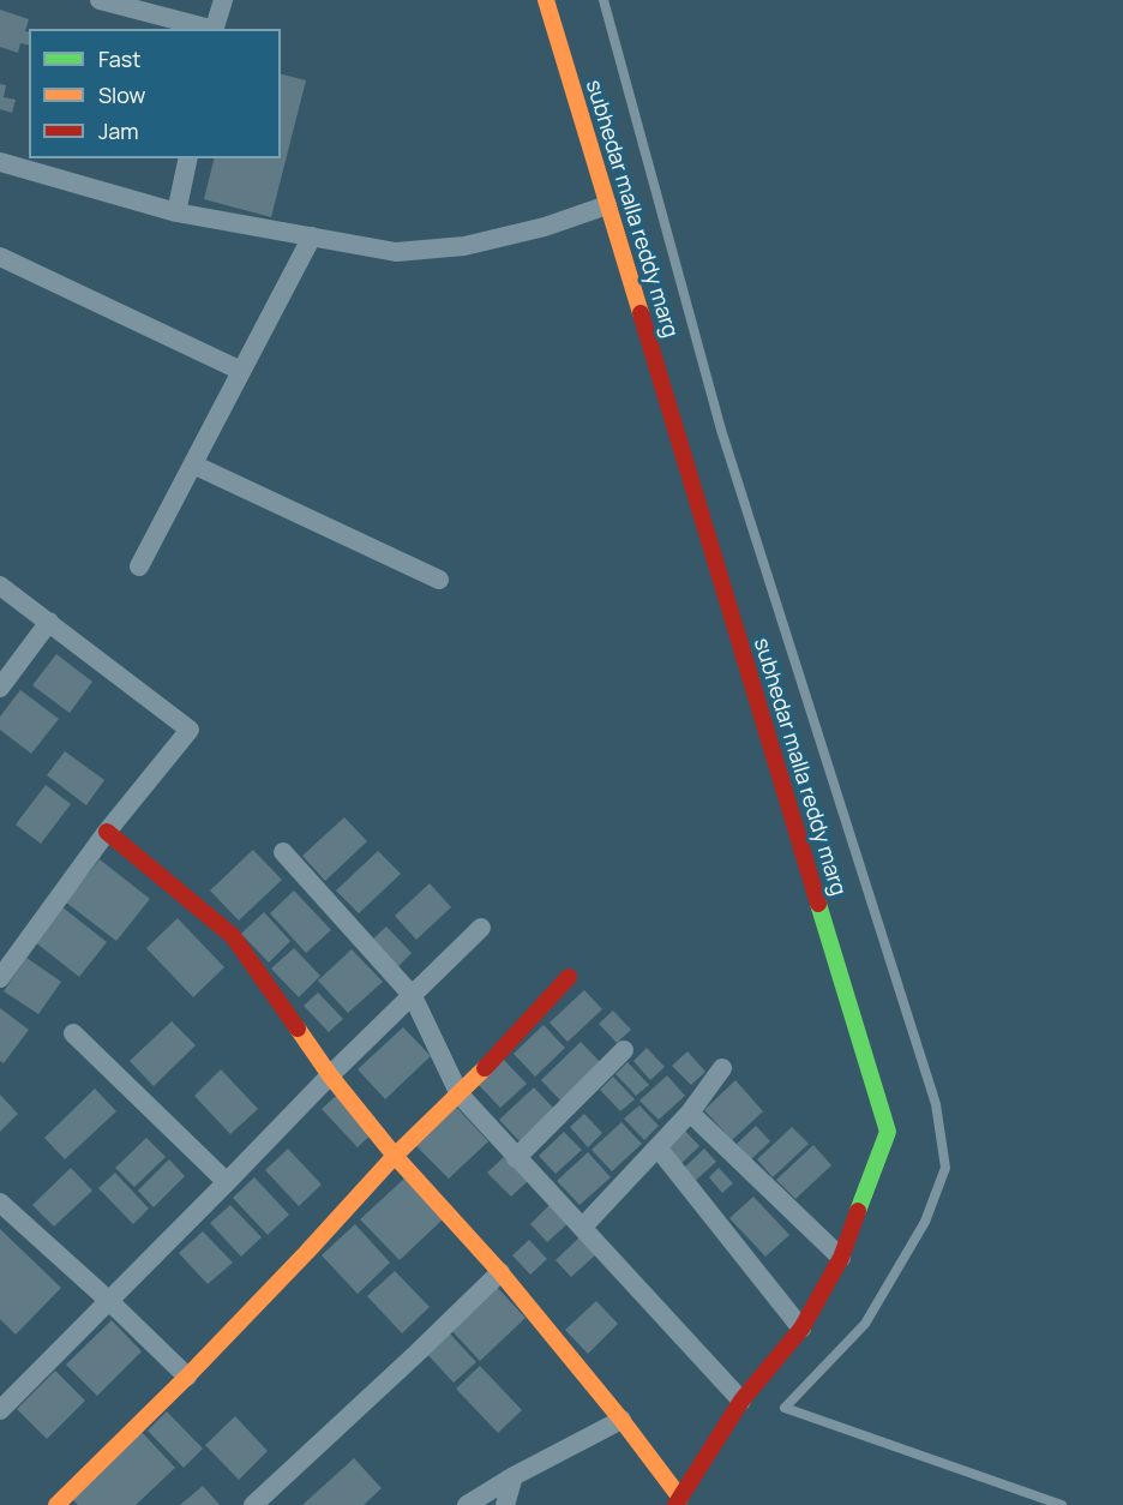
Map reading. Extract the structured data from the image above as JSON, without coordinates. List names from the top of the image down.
{
  "streets": {
    "street": ["subhedar malla reddy marg"]
  },
  "legend": ["Fast", "Slow", "Jam"]
}
